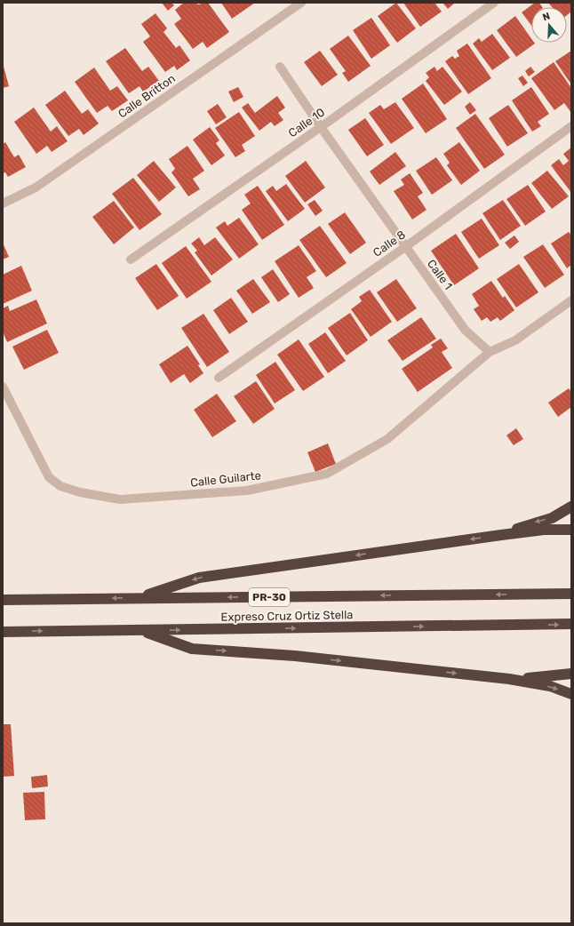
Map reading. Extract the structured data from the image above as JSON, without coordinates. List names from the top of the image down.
{
  "streets": {
    "highway": ["PR-30", "Expreso Cruz Ortiz Stella"],
    "street": [
      "Calle Britton",
      "Calle 10",
      "Calle 8",
      "Calle 1",
      "Calle Guilarte"
    ]
  },
  "crossings": [
    ["Calle 10", "Calle 1"],
    ["Calle 8", "Calle 1"],
    ["Calle 1", "Calle Guilarte"]
  ],
  "north": "top"
}
